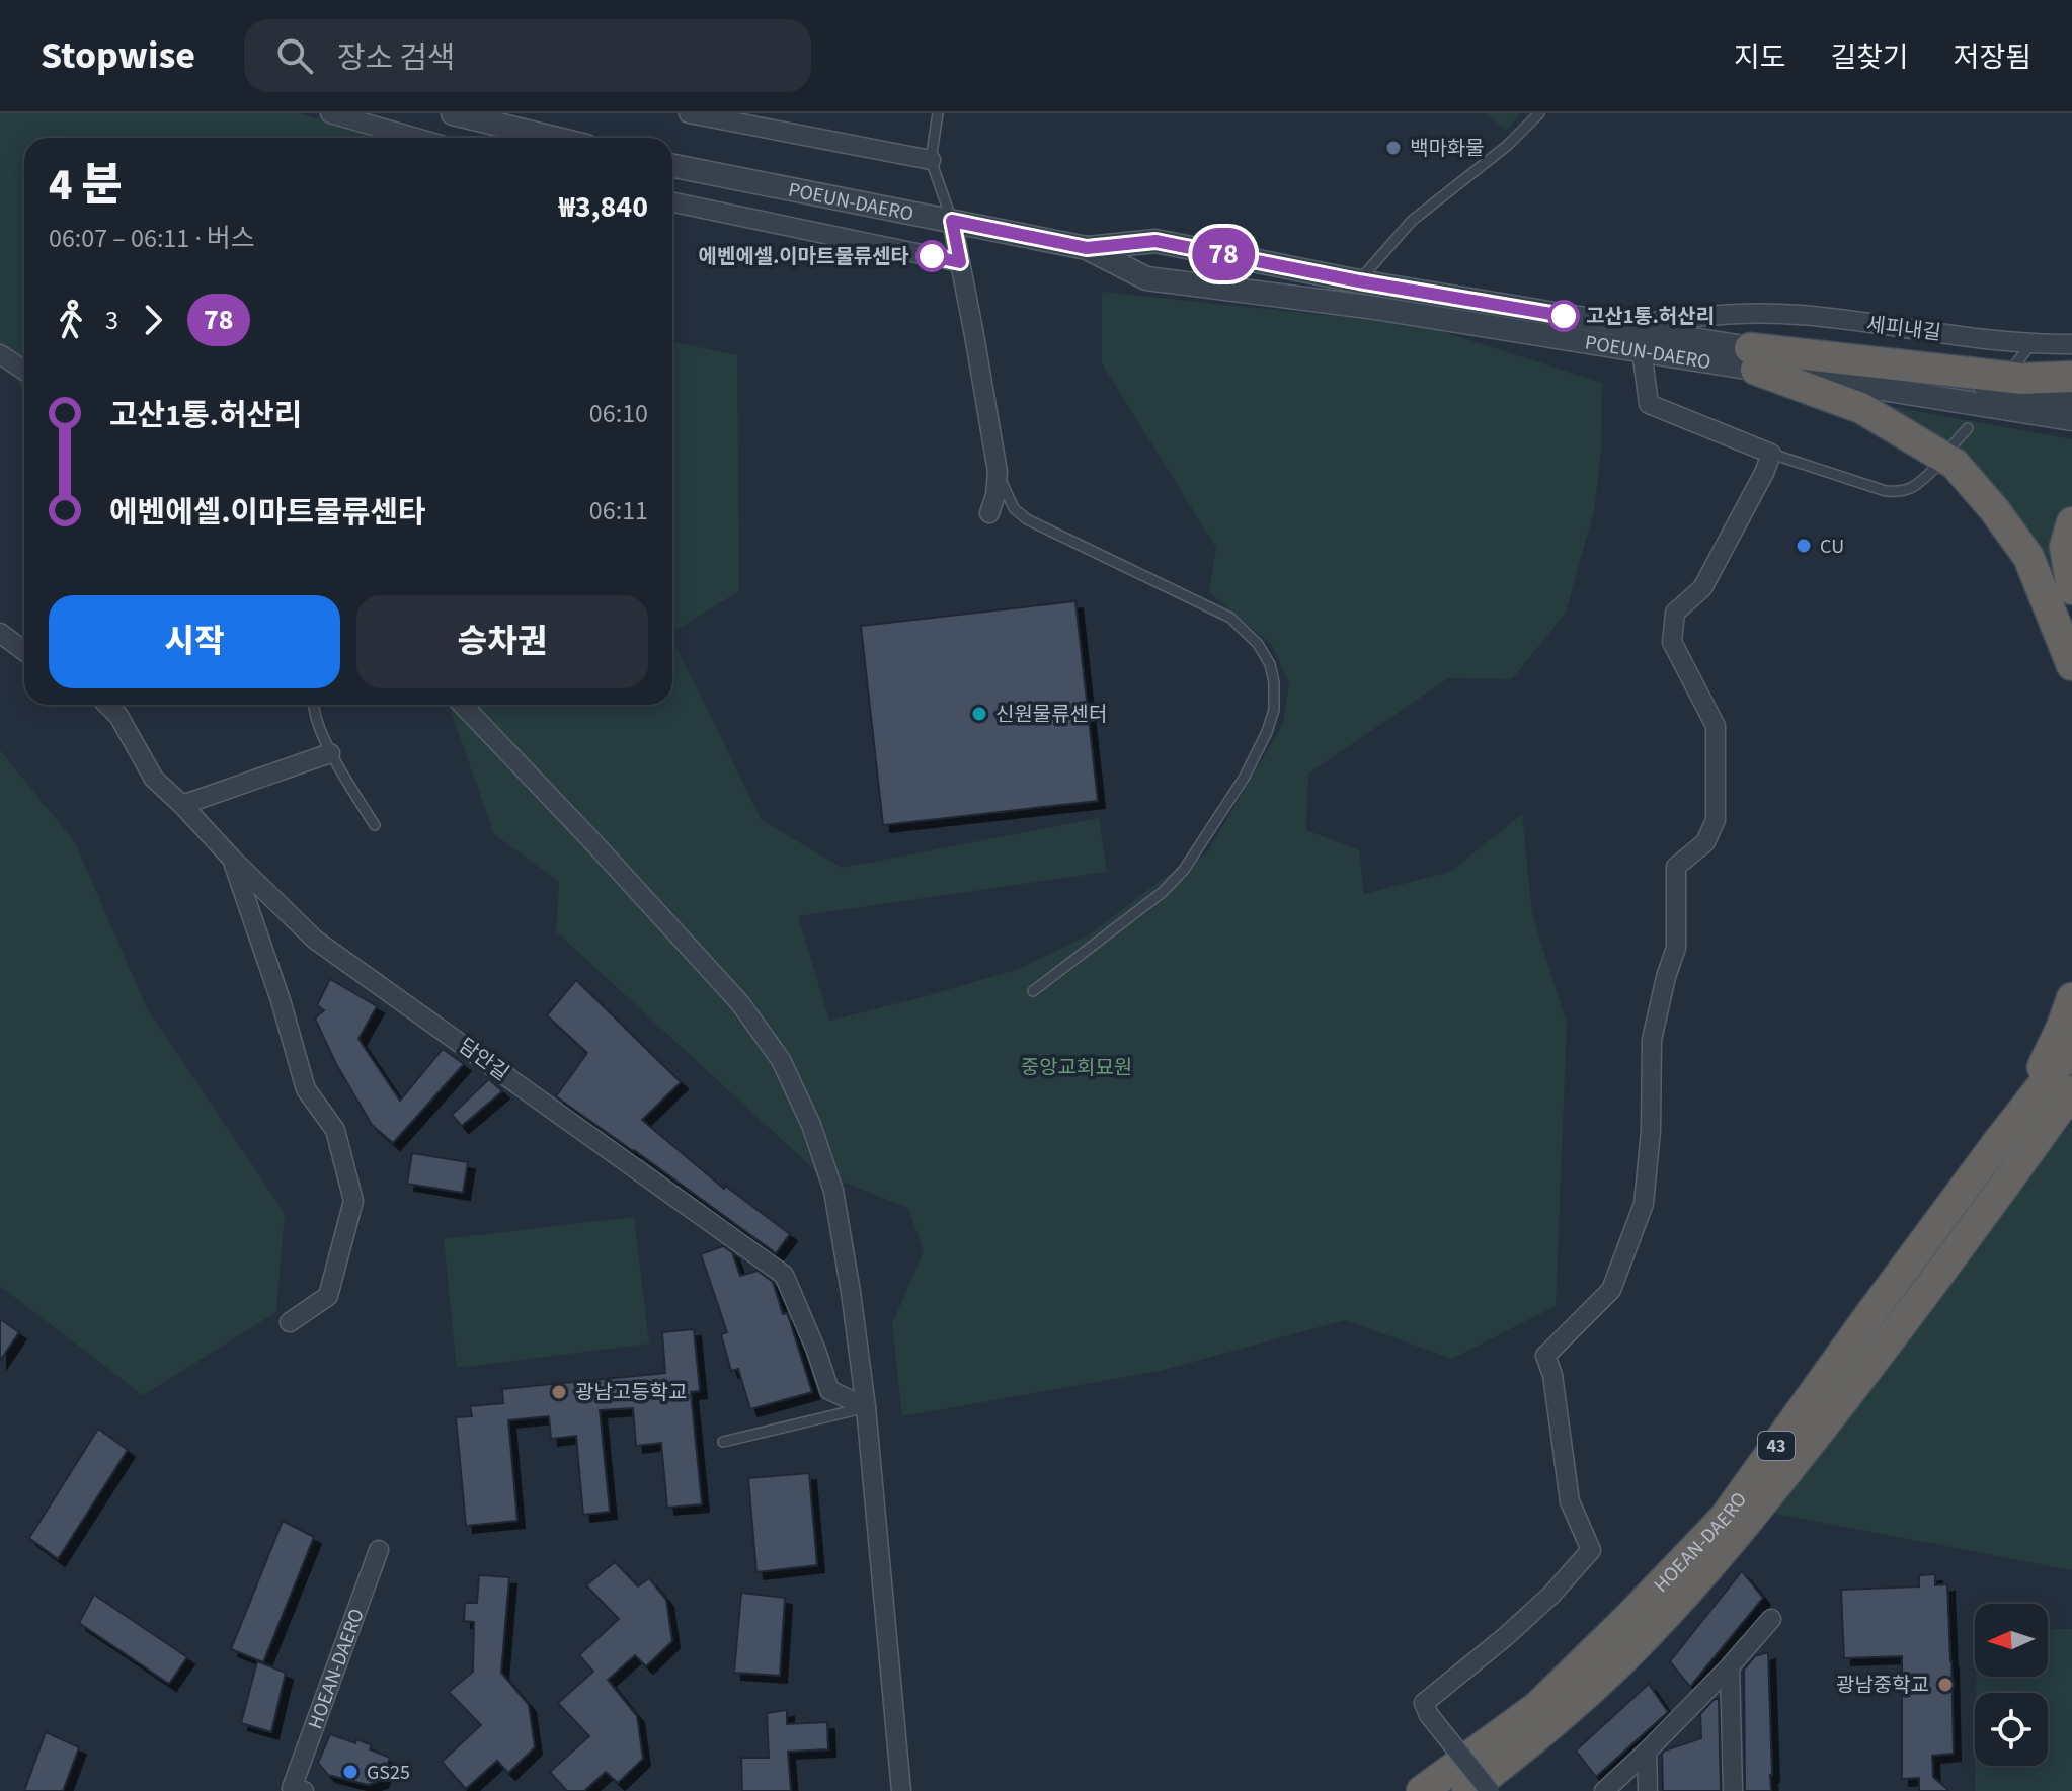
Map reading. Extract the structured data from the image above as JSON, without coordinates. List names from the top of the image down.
{
  "streets": {
    "highway": ["43", "HOEAN-DAERO"],
    "street": ["POEUN-DAERO", "세피내길", "담안길"]
  },
  "crossings": [
    ["POEUN-DAERO", "세피내길"]
  ],
  "parks": ["중앙교회묘원"],
  "places": [
    "백마화물",
    "에벤에셀.이마트물류센타",
    "고산1통.허산리",
    "CU",
    "신원물류센터",
    "광남고등학교",
    "광남중학교",
    "GS25"
  ],
  "lines": ["bus line 78"],
  "north": "left",
  "page": {
    "header": "Stopwise",
    "search": "장소 검색",
    "nav": ["지도", "길찾기", "저장됨"],
    "on_map": "78",
    "heading": ["4 분", "06:07 – 06:11 · 버스", "₩3,840"],
    "legs": ["3", "78"],
    "list": [
      {
        "name": "고산1통.허산리",
        "value": "06:10"
      },
      {
        "name": "에벤에셀.이마트물류센타",
        "value": "06:11"
      }
    ],
    "buttons": ["시작", "승차권"]
  }
}
